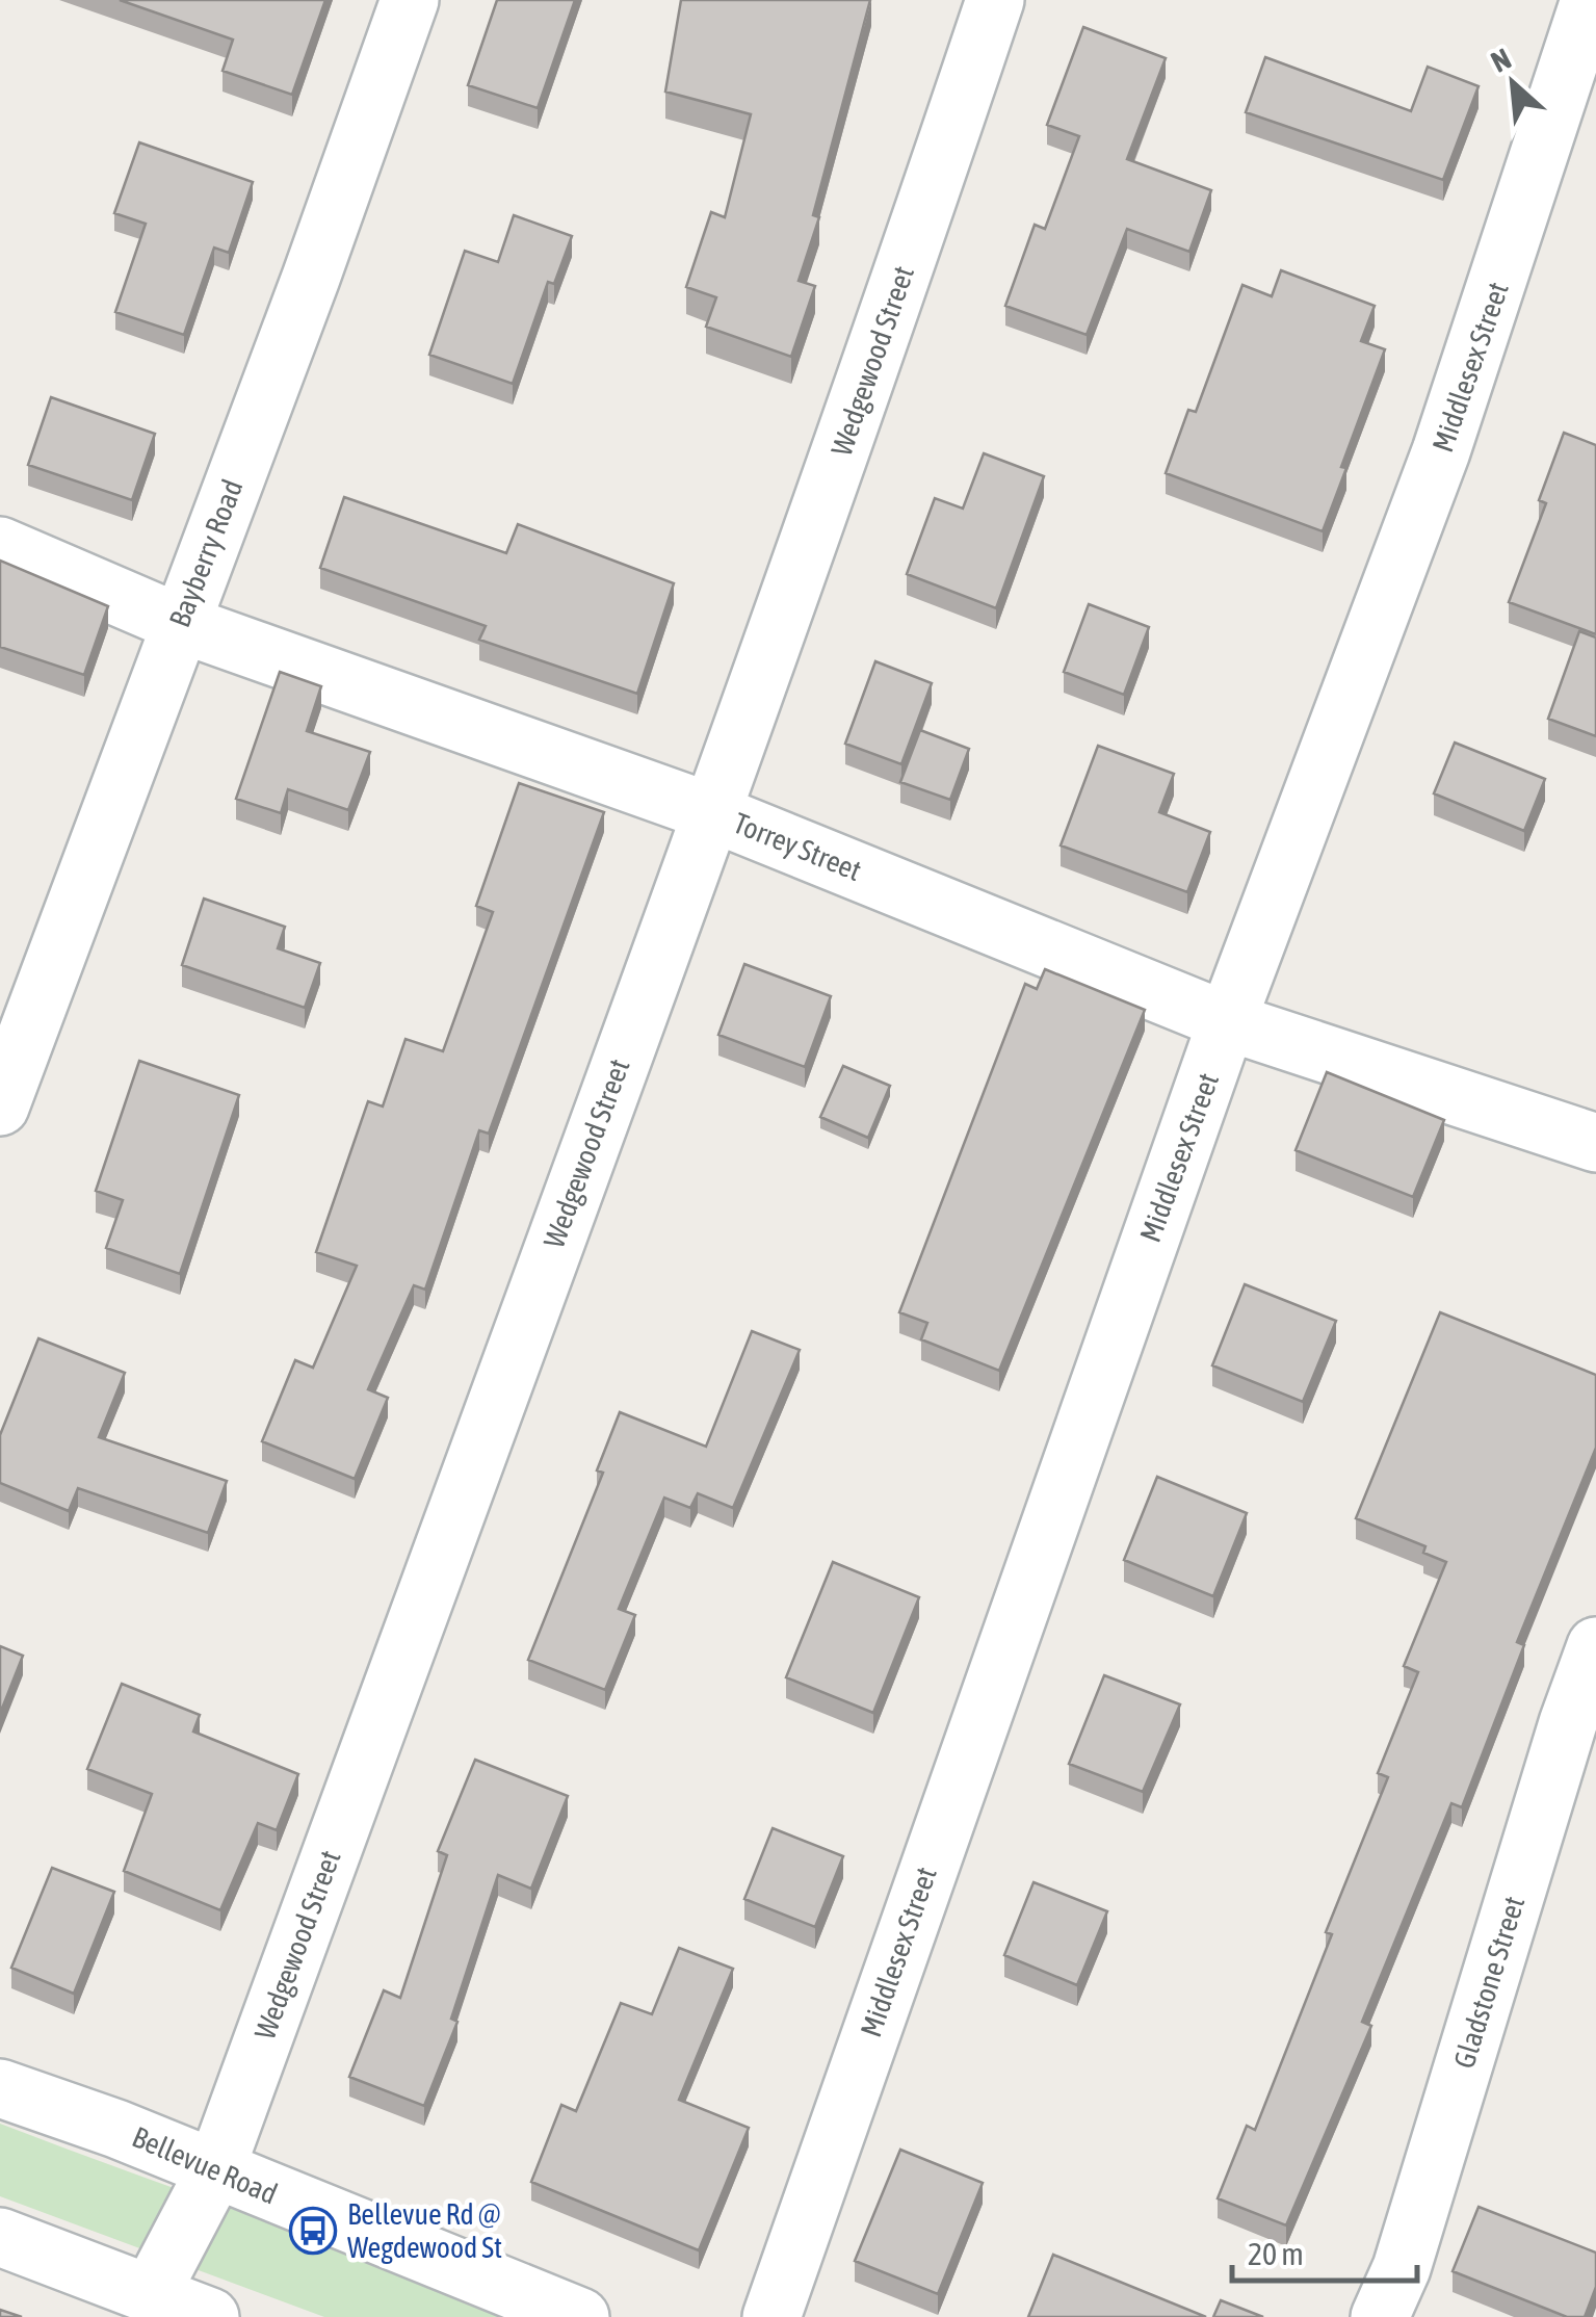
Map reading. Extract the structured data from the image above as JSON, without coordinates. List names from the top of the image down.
{
  "streets": {
    "street": [
      "Wedgewood Street",
      "Middlesex Street",
      "Bayberry Road",
      "Torrey Street",
      "Gladstone Street",
      "Bellevue Road"
    ]
  },
  "crossings": [
    ["Wedgewood Street", "Torrey Street"],
    ["Wedgewood Street", "Bellevue Road"],
    ["Middlesex Street", "Torrey Street"],
    ["Bayberry Road", "Torrey Street"]
  ],
  "places": {
    "bus stop": ["Bellevue Rd @ Wegdewood St"]
  },
  "scale_bar": "20 m",
  "north": "top left"
}
